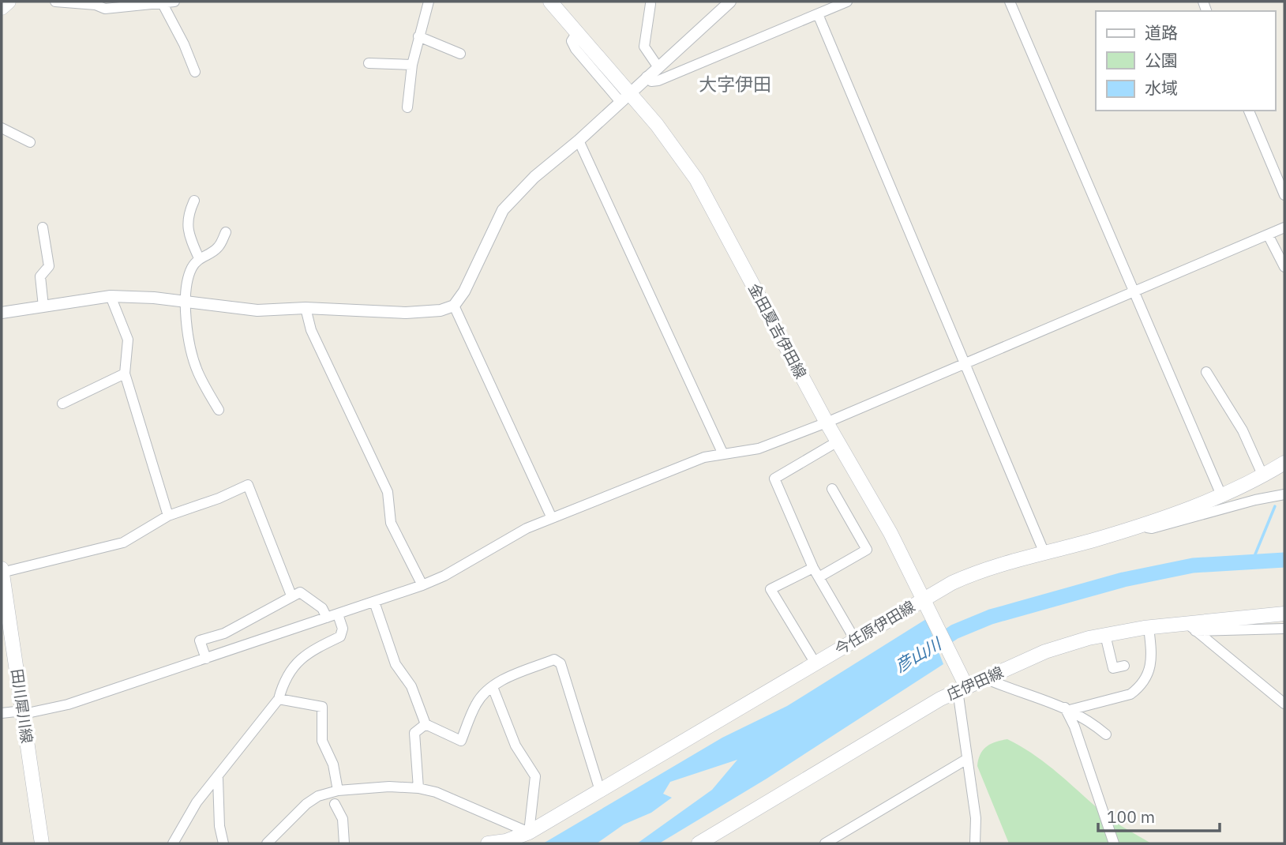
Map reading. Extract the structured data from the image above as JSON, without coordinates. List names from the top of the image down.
{
  "streets": {
    "main road": [
      "金田夏吉伊田線",
      "今任原伊田線",
      "庄伊田線",
      "田川犀川線"
    ]
  },
  "crossings": [
    ["金田夏吉伊田線", "今任原伊田線"],
    ["金田夏吉伊田線", "庄伊田線"]
  ],
  "districts": ["大字伊田"],
  "water": ["彦山川"],
  "legend": ["道路", "公園", "水域"],
  "scale_bar": "100 m"
}
